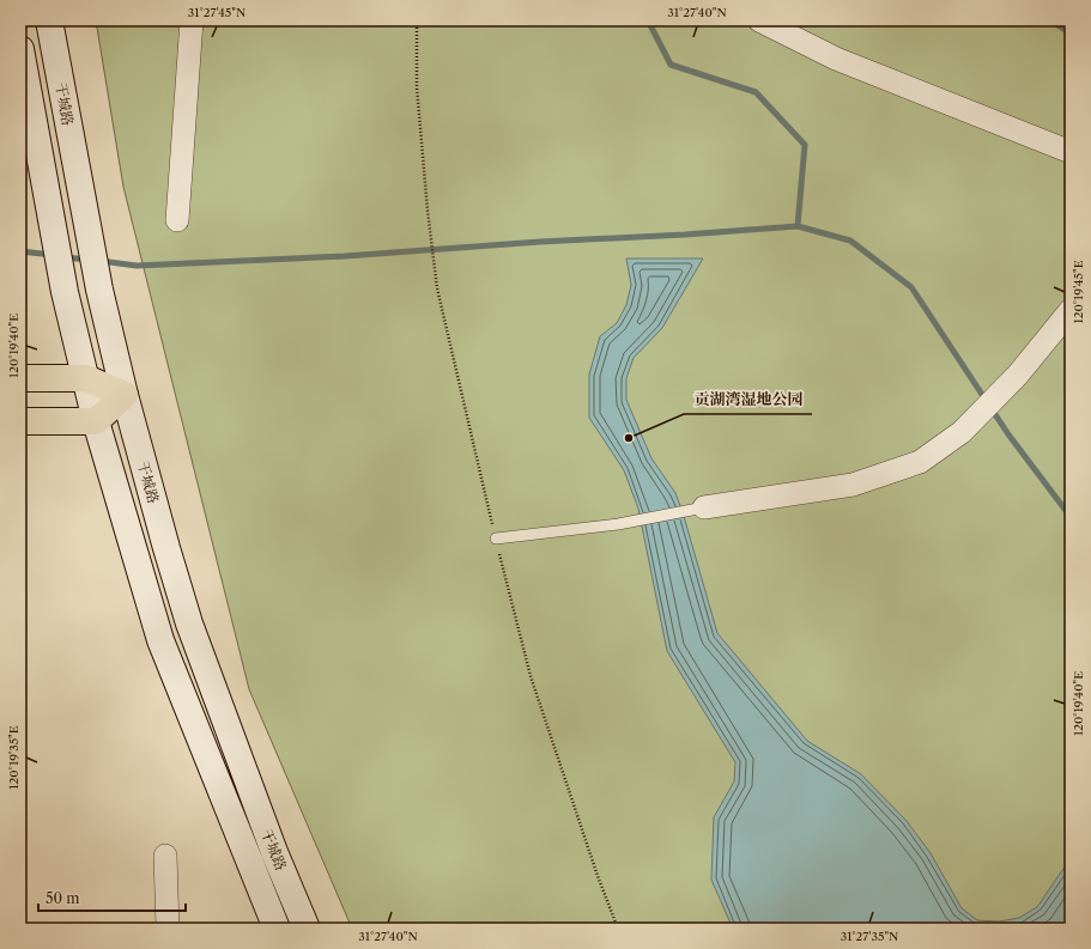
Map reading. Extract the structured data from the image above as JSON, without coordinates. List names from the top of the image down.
{
  "streets": {
    "street": ["干城路"]
  },
  "places": ["贡湖湾湿地公园"],
  "scale_bar": "50 m",
  "coordinates": [
    "31°27'45\"N",
    "31°27'40\"N",
    "120°19'45\"E",
    "120°19'40\"E",
    "120°19'35\"E",
    "31°27'35\"N"
  ]
}
